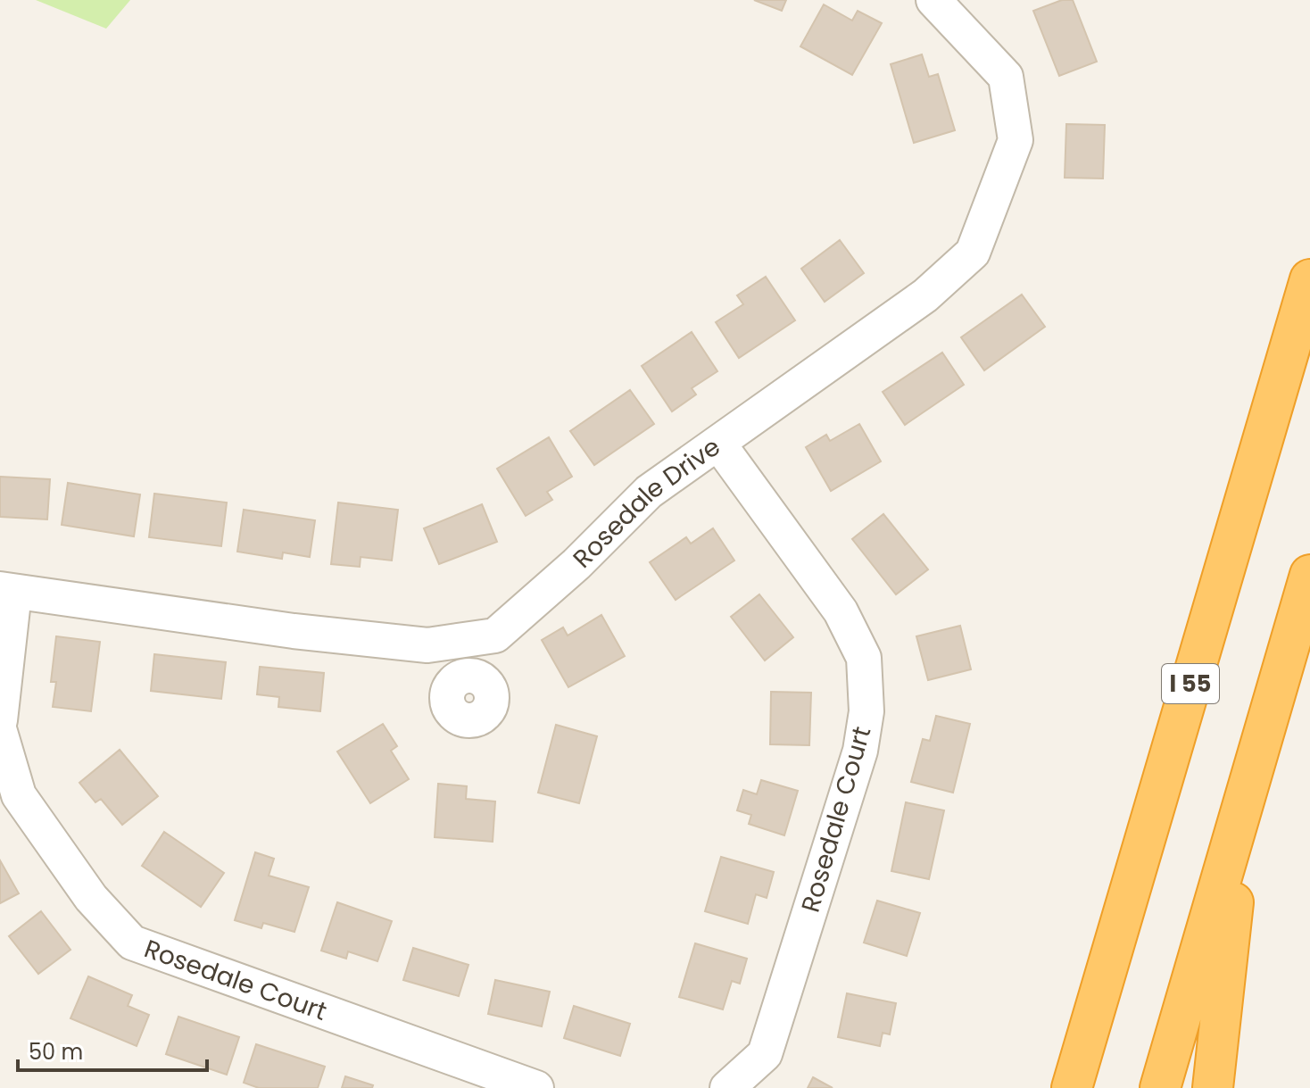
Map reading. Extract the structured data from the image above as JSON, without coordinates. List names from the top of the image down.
{
  "streets": {
    "highway": ["I 55"],
    "street": ["Rosedale Drive", "Rosedale Court"]
  },
  "crossings": [
    ["Rosedale Drive", "Rosedale Court"]
  ],
  "scale_bar": "50 m"
}
